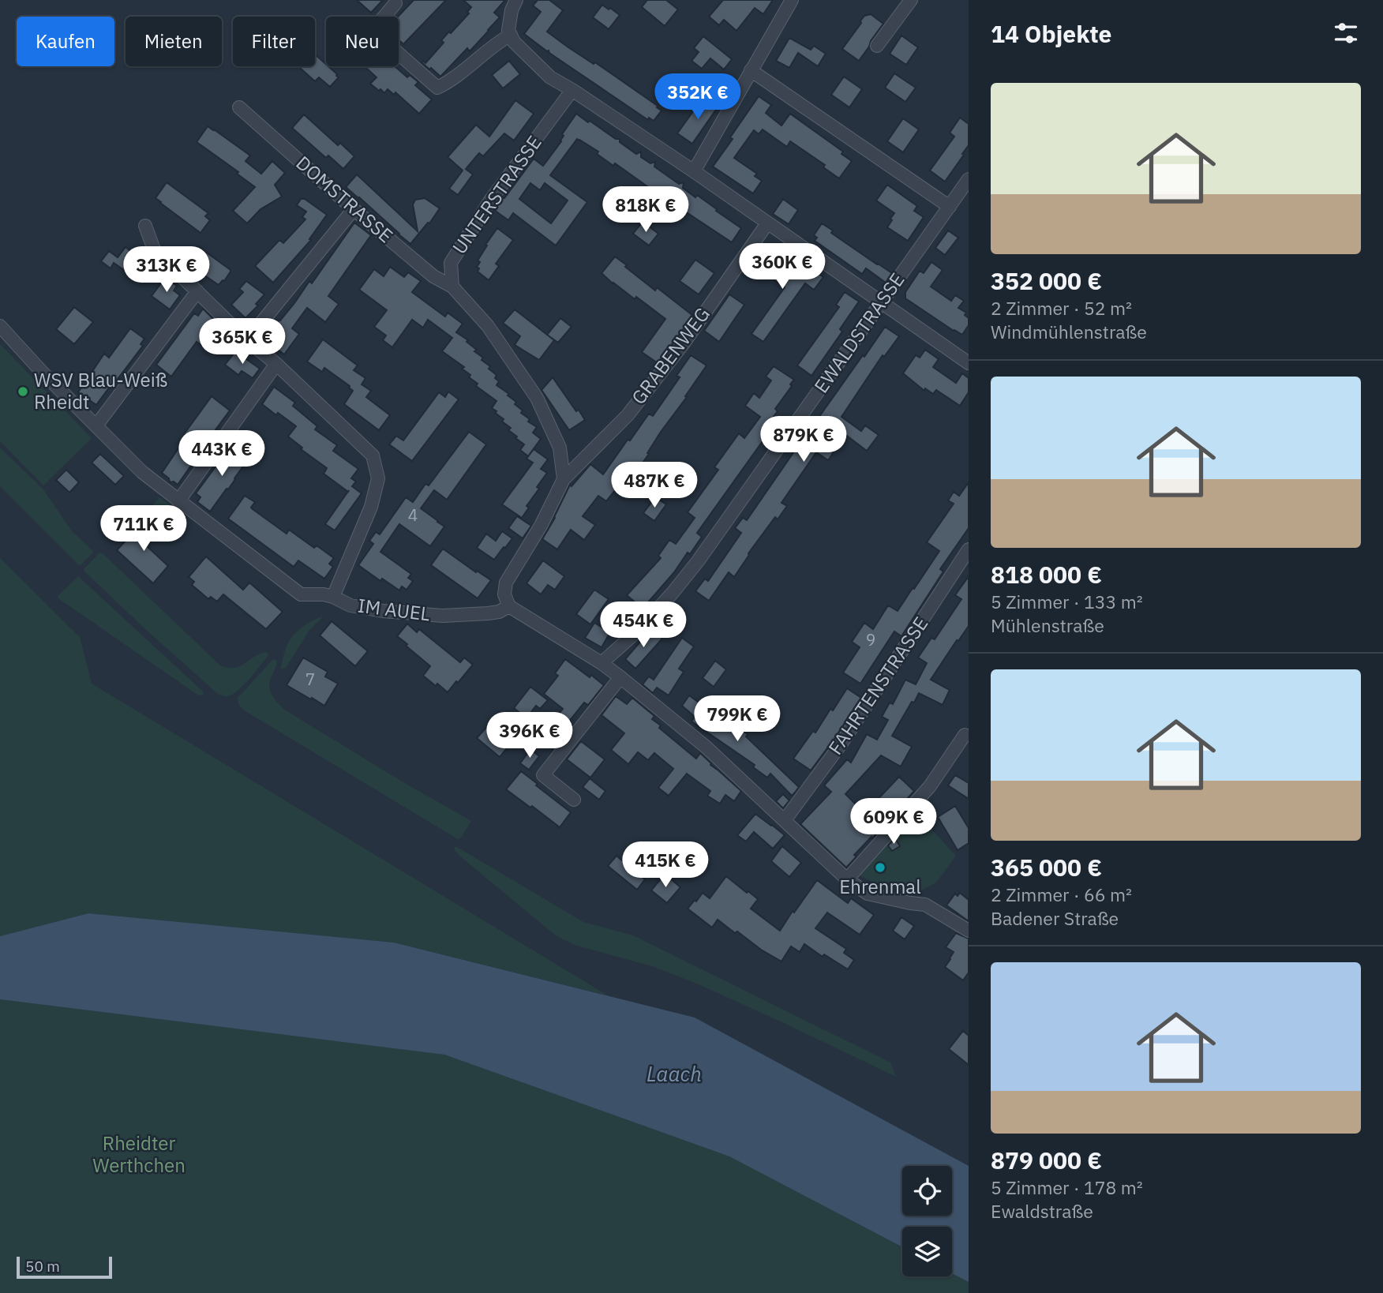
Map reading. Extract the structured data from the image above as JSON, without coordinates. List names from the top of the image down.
{
  "streets": {
    "street": [
      "UNTERSTRASSE",
      "DOMSTRASSE",
      "EWALDSTRASSE",
      "GRABENWEG",
      "IM AUEL",
      "FAHRTENSTRASSE"
    ]
  },
  "crossings": [
    ["UNTERSTRASSE", "DOMSTRASSE"]
  ],
  "water": ["Laach"],
  "parks": ["Rheidter Werthchen"],
  "places": ["WSV Blau-Weiß Rheidt", "Ehrenmal"],
  "house_numbers": ["4", "9", "7"],
  "scale_bar": "50 m",
  "page": {
    "heading": "14 Objekte",
    "chip": [
      "Kaufen",
      "Mieten",
      "Filter",
      "Neu"
    ],
    "list": [
      {
        "name": "352 000 €",
        "note": "2 Zimmer · 52 m² · Windmühlenstraße"
      },
      {
        "name": "818 000 €",
        "note": "5 Zimmer · 133 m² · Mühlenstraße"
      },
      {
        "name": "365 000 €",
        "note": "2 Zimmer · 66 m² · Badener Straße"
      },
      {
        "name": "879 000 €",
        "note": "5 Zimmer · 178 m² · Ewaldstraße"
      }
    ],
    "price": [
      "352K €",
      "818K €",
      "360K €",
      "313K €",
      "365K €",
      "879K €",
      "443K €",
      "487K €",
      "711K €",
      "454K €",
      "799K €",
      "396K €",
      "609K €",
      "415K €"
    ],
    "scale": "50 m"
  }
}
